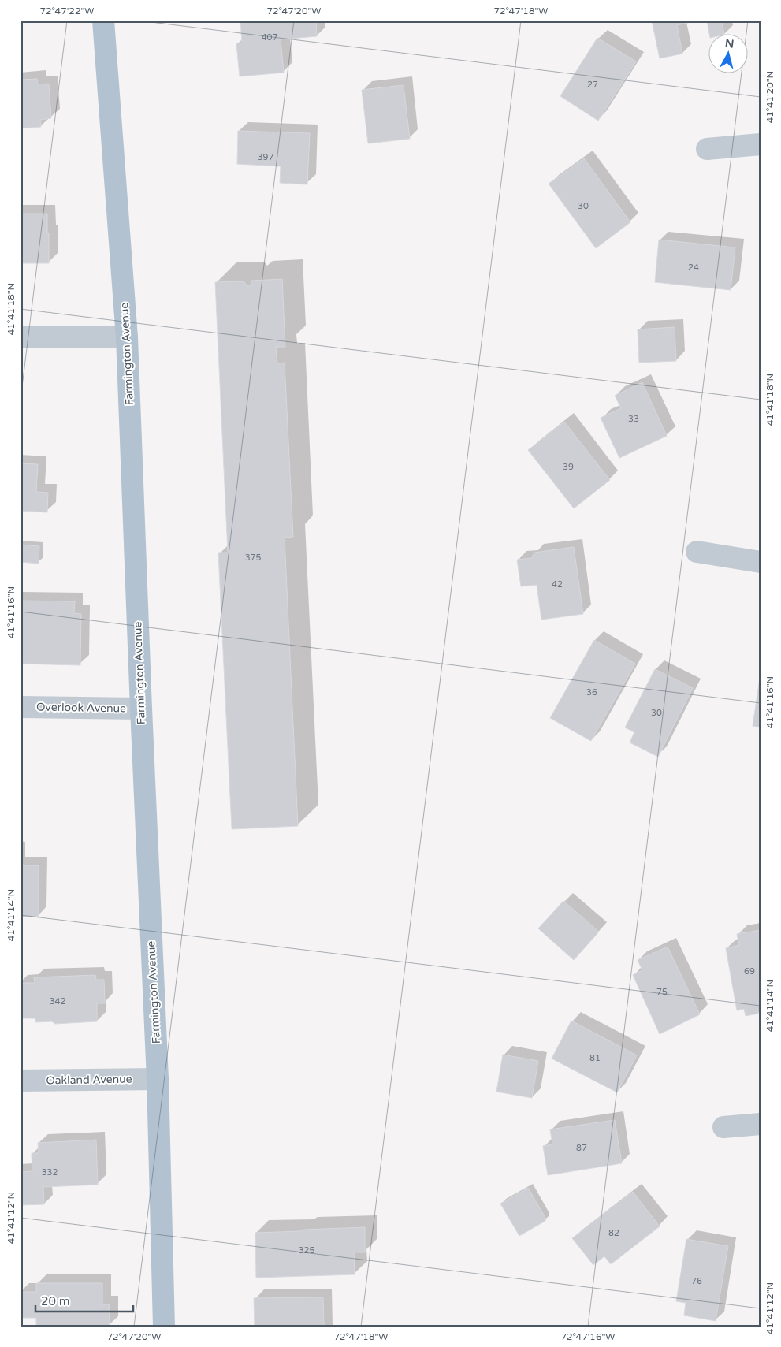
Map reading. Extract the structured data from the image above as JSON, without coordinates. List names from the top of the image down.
{
  "streets": {
    "main road": ["Farmington Avenue"],
    "street": ["Overlook Avenue", "Oakland Avenue"]
  },
  "crossings": [
    ["Farmington Avenue", "Overlook Avenue"],
    ["Farmington Avenue", "Oakland Avenue"]
  ],
  "house_numbers": [
    "407",
    "27",
    "397",
    "30",
    "24",
    "33",
    "39",
    "375",
    "42",
    "36",
    "30",
    "69",
    "75",
    "342",
    "81",
    "87",
    "332",
    "82",
    "325",
    "76"
  ],
  "scale_bar": "20 m",
  "north": "top",
  "coordinates": [
    "72°47'22\"W",
    "72°47'20\"W",
    "72°47'18\"W",
    "41°41'20\"N",
    "41°41'18\"N",
    "41°41'16\"N",
    "41°41'14\"N",
    "41°41'12\"N",
    "72°47'16\"W"
  ]
}
